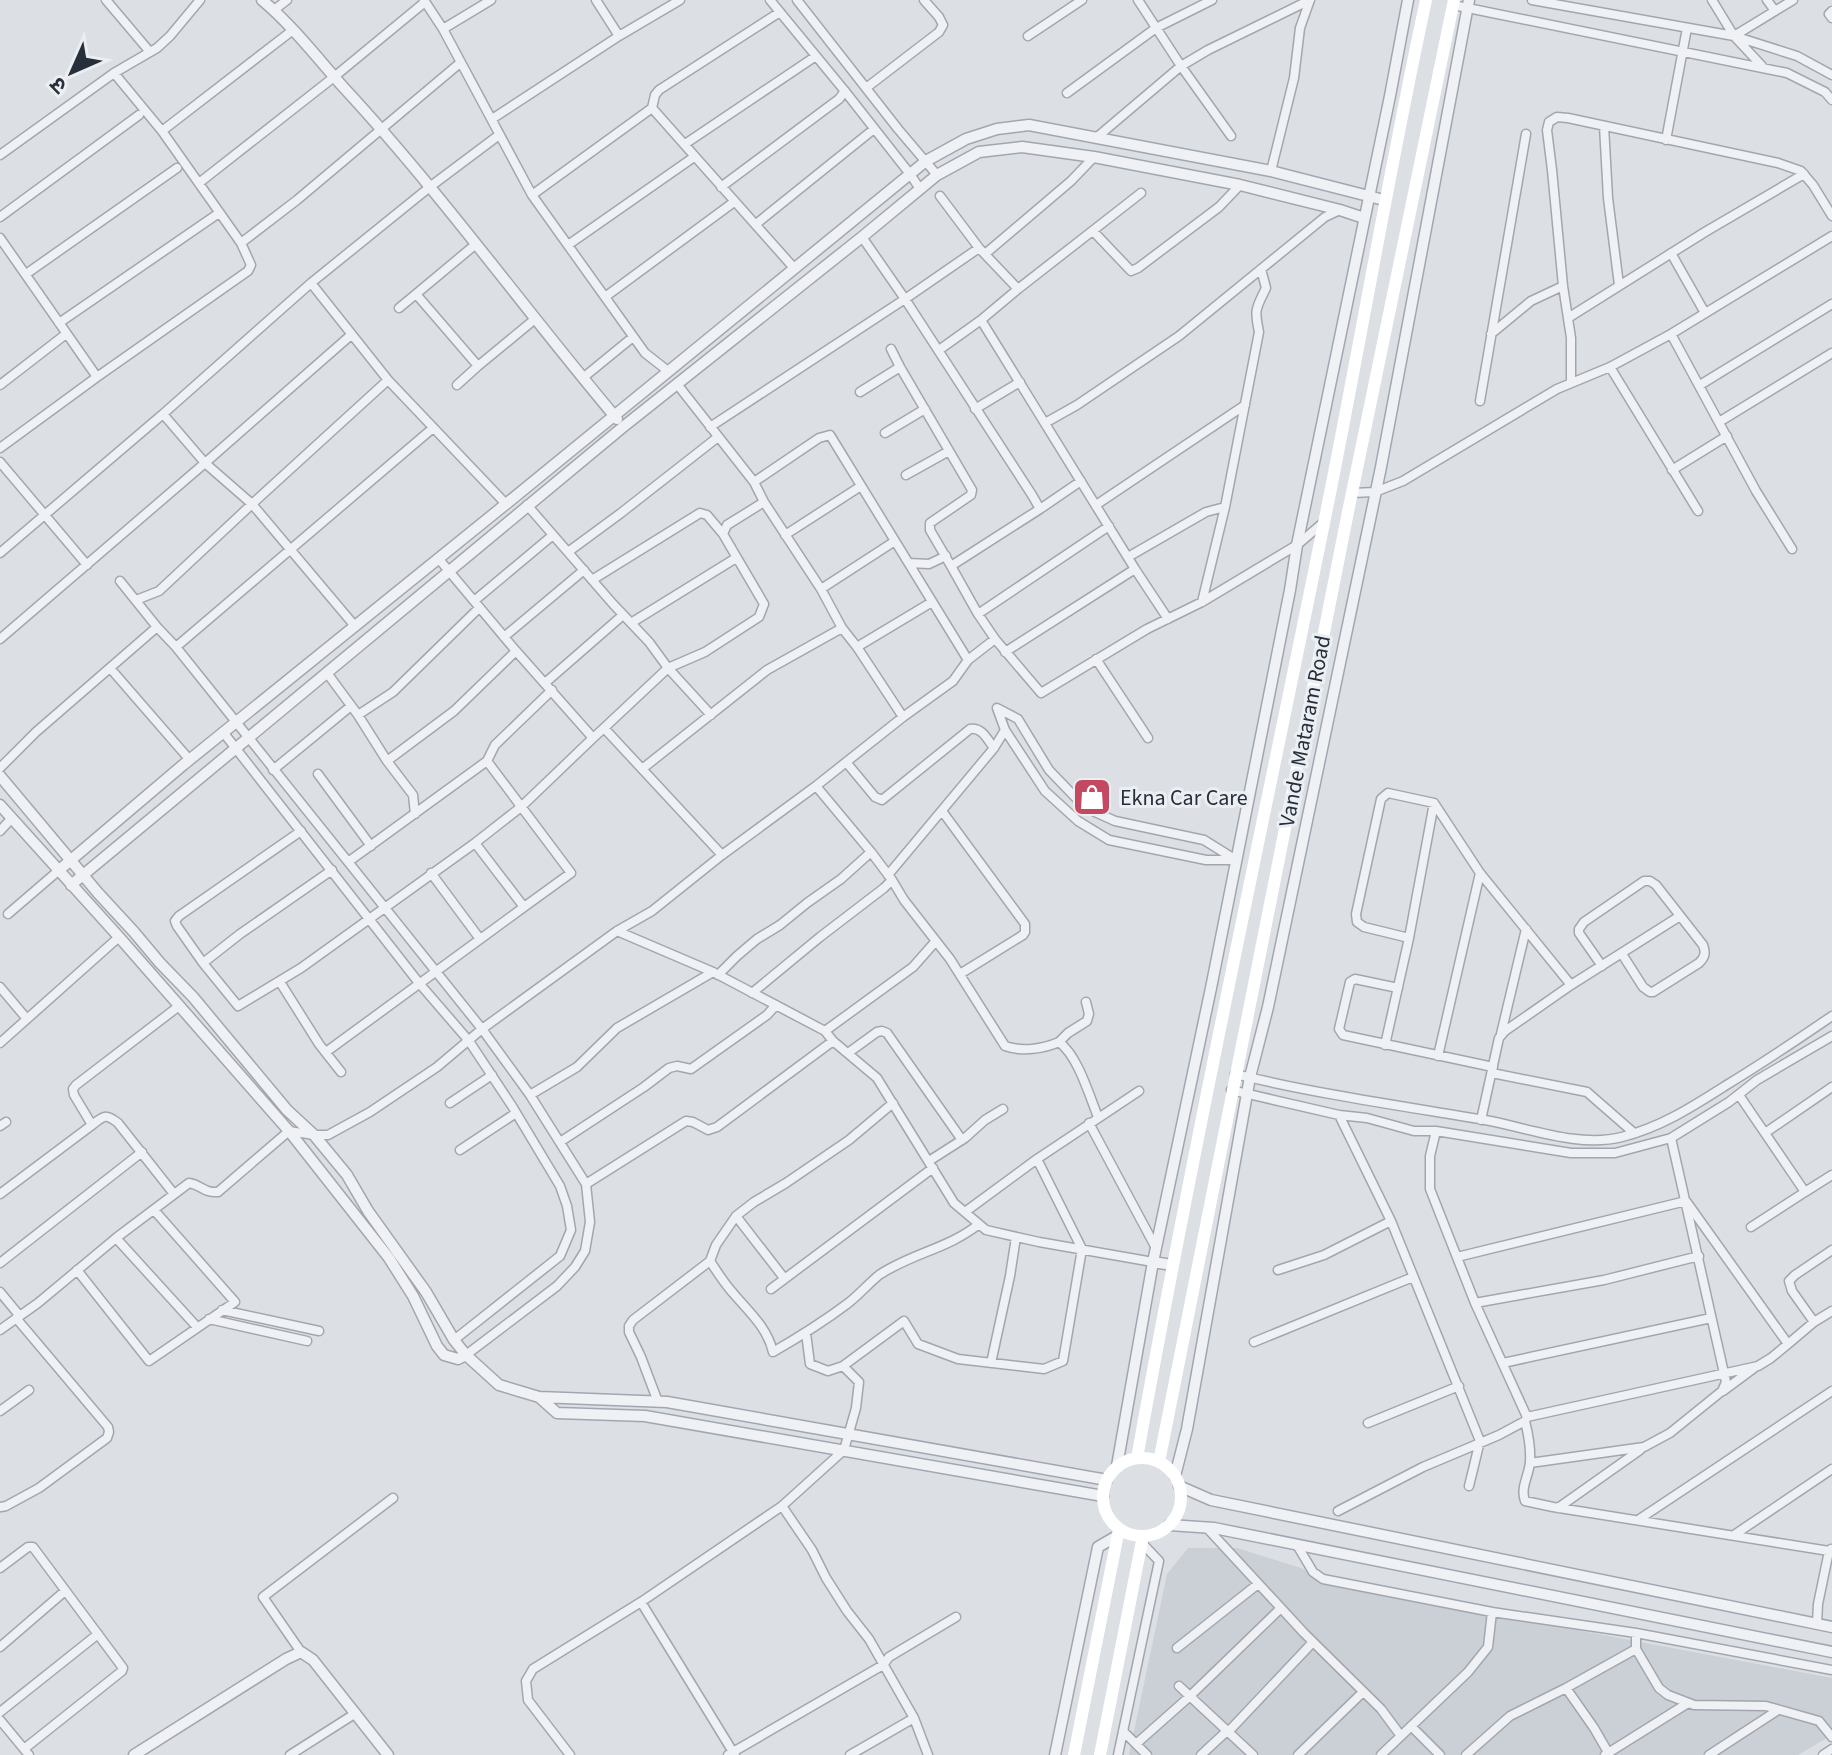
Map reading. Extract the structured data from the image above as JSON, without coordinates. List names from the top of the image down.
{
  "streets": {
    "main road": ["Vande Mataram Road"]
  },
  "places": {
    "shop": ["Ekna Car Care"]
  },
  "north": "bottom left"
}
